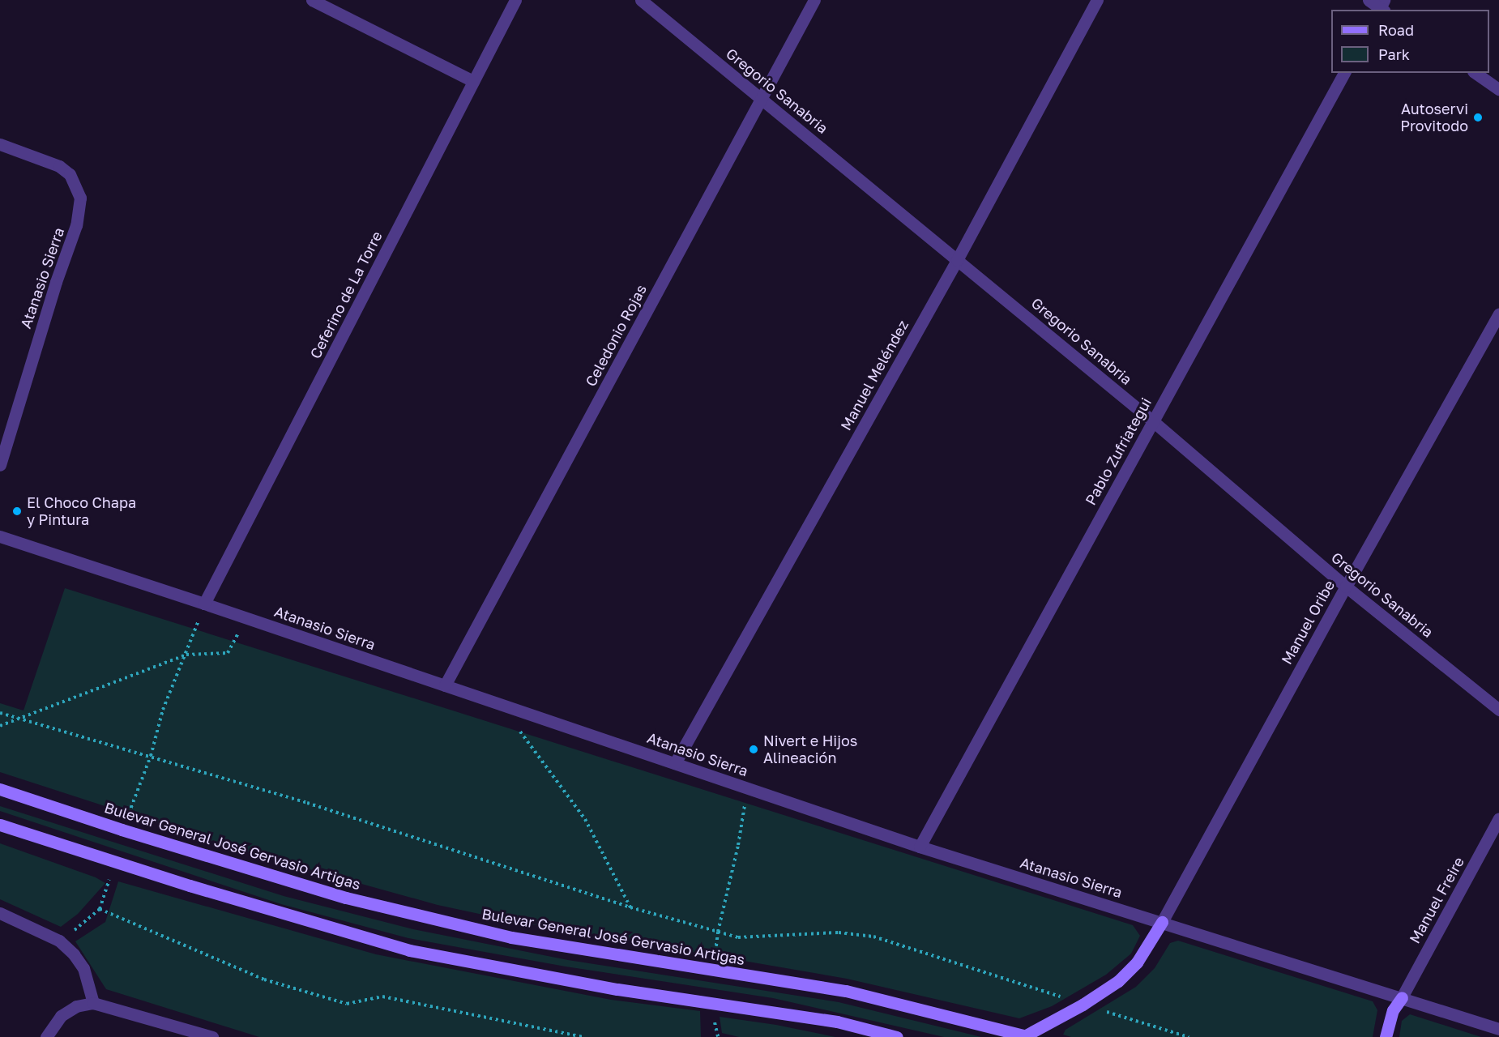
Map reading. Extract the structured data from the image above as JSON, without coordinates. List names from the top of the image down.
{
  "streets": {
    "main road": ["Bulevar General José Gervasio Artigas"],
    "street": [
      "Gregorio Sanabria",
      "Atanasio Sierra",
      "Ceferino de La Torre",
      "Celedonio Rojas",
      "Manuel Meléndez",
      "Pablo Zufriategui",
      "Manuel Oribe",
      "Manuel Freire"
    ]
  },
  "crossings": [
    ["Gregorio Sanabria", "Celedonio Rojas"],
    ["Gregorio Sanabria", "Manuel Meléndez"],
    ["Gregorio Sanabria", "Pablo Zufriategui"],
    ["Gregorio Sanabria", "Manuel Oribe"],
    ["Atanasio Sierra", "Ceferino de La Torre"],
    ["Atanasio Sierra", "Celedonio Rojas"],
    ["Atanasio Sierra", "Manuel Meléndez"],
    ["Atanasio Sierra", "Pablo Zufriategui"],
    ["Atanasio Sierra", "Manuel Oribe"],
    ["Atanasio Sierra", "Manuel Freire"]
  ],
  "places": ["Autoservi Provitodo", "El Choco Chapa y Pintura", "Nivert e Hijos Alineación"],
  "legend": ["Road", "Park"]
}
